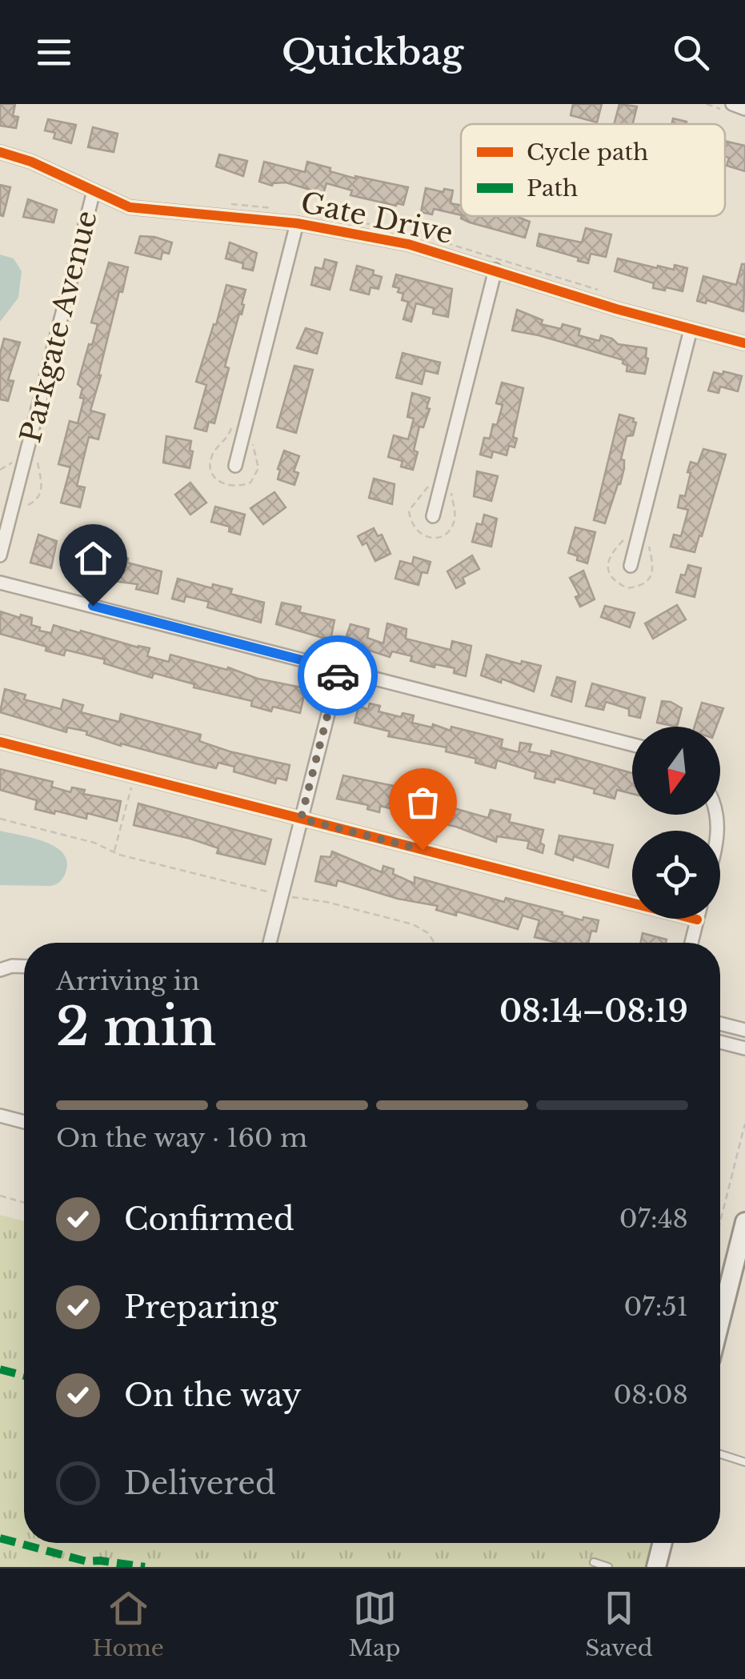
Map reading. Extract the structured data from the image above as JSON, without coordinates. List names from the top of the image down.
{
  "streets": {
    "street": ["Gate Drive", "Parkgate Avenue"]
  },
  "crossings": [
    ["Gate Drive", "Parkgate Avenue"]
  ],
  "legend": ["Cycle path", "Path"],
  "north": "bottom",
  "page": {
    "header": "Quickbag",
    "heading": ["2 min", "Arriving in", "08:14–08:19"],
    "bar": "On the way · 160 m",
    "list": [
      ["Confirmed", "07:48"],
      ["Preparing", "07:51"],
      ["On the way", "08:08"],
      "Delivered"
    ],
    "tabs": ["Home", "Map", "Saved"]
  }
}
